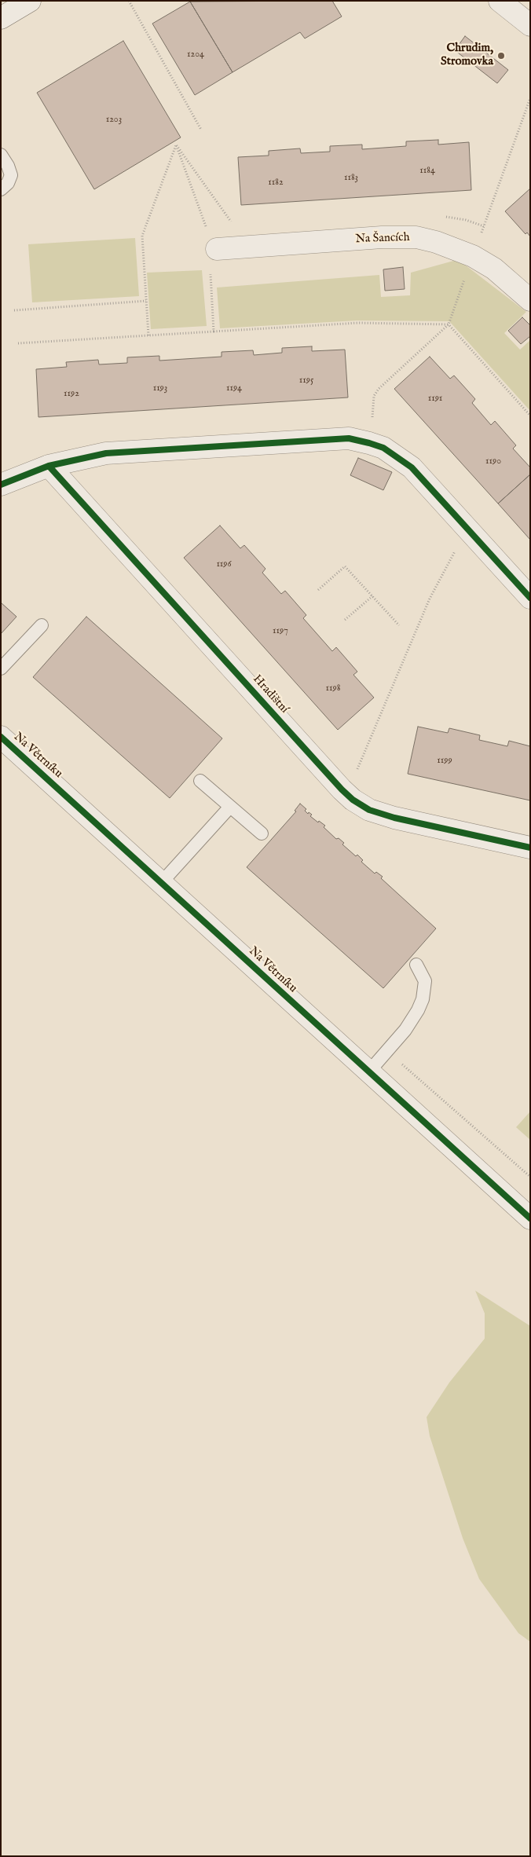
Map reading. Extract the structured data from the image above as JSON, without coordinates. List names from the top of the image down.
{
  "streets": {
    "street": ["Na Šancích", "Hradištní", "Na Větrníku"]
  },
  "places": ["Chrudim, Stromovka"],
  "house_numbers": [
    "1204",
    "1203",
    "1184",
    "1183",
    "1182",
    "1195",
    "1193",
    "1194",
    "1192",
    "1191",
    "1190",
    "1196",
    "1197",
    "1198",
    "1199"
  ]
}
